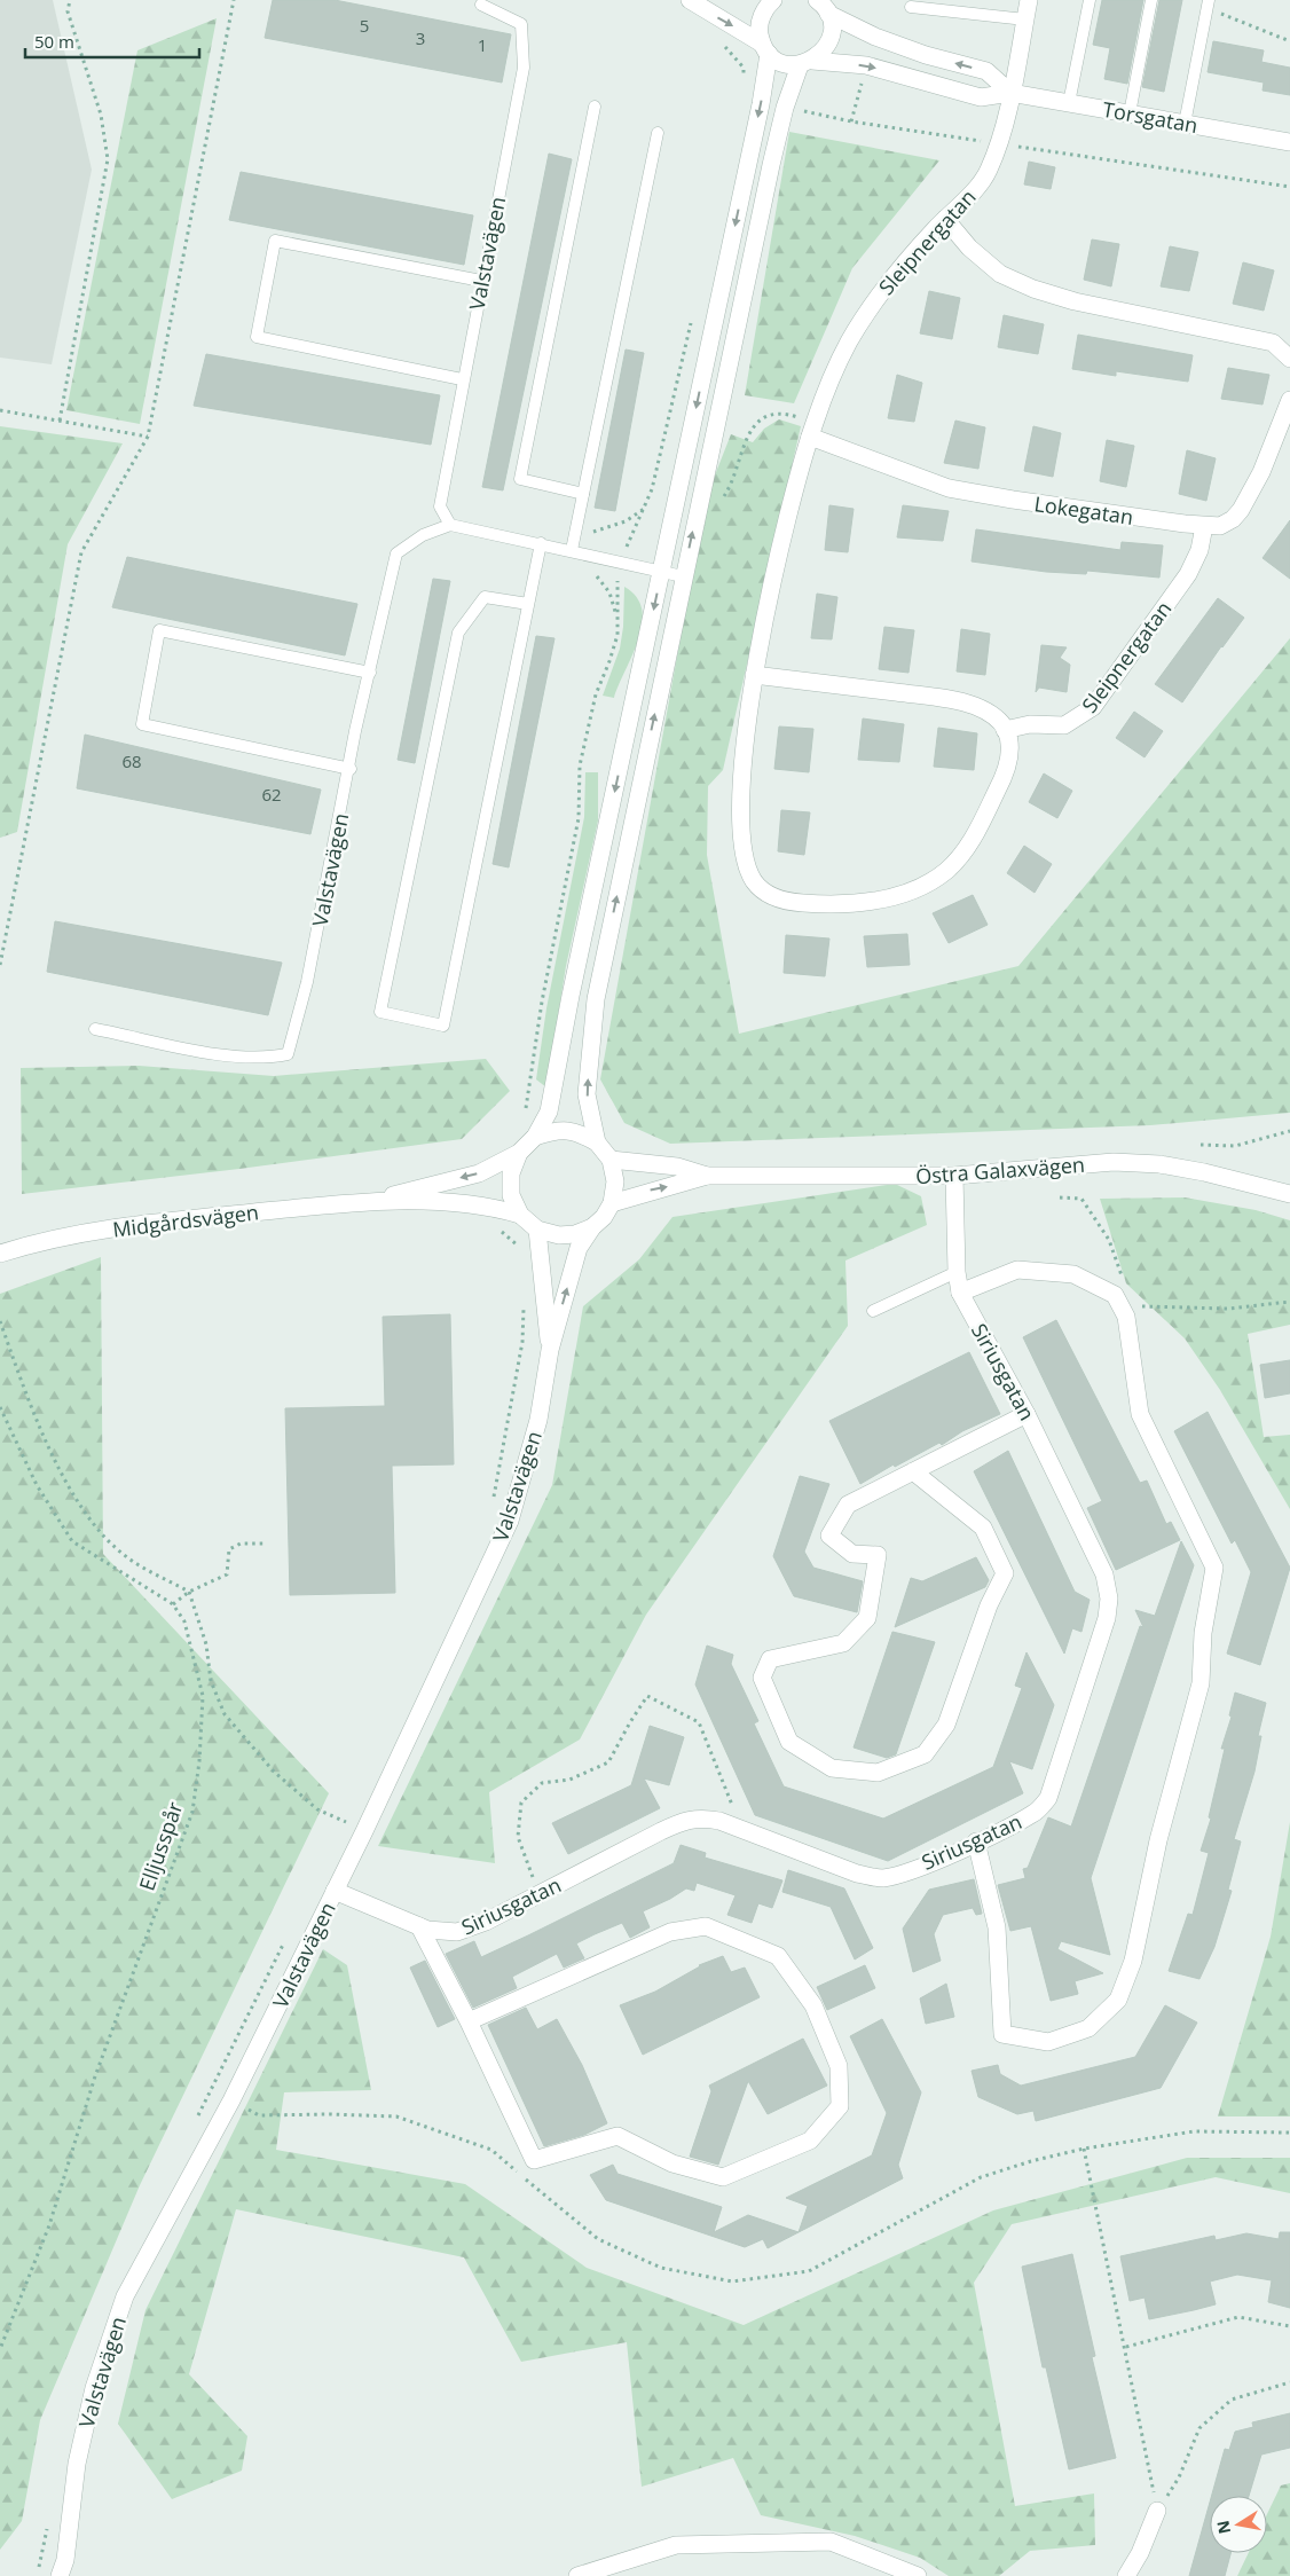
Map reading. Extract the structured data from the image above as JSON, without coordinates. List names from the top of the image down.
{
  "streets": {
    "street": [
      "Torsgatan",
      "Sleipnergatan",
      "Valstavägen",
      "Lokegatan",
      "Östra Galaxvägen",
      "Midgårdsvägen",
      "Siriusgatan"
    ],
    "path": ["Elljusspår"]
  },
  "crossings": [
    ["Torsgatan", "Sleipnergatan"],
    ["Sleipnergatan", "Lokegatan"],
    ["Valstavägen", "Östra Galaxvägen"],
    ["Valstavägen", "Midgårdsvägen"],
    ["Valstavägen", "Siriusgatan"],
    ["Östra Galaxvägen", "Midgårdsvägen"],
    ["Östra Galaxvägen", "Siriusgatan"]
  ],
  "house_numbers": [
    "5",
    "3",
    "1",
    "68",
    "62"
  ],
  "scale_bar": "50 m",
  "north": "left"
}
